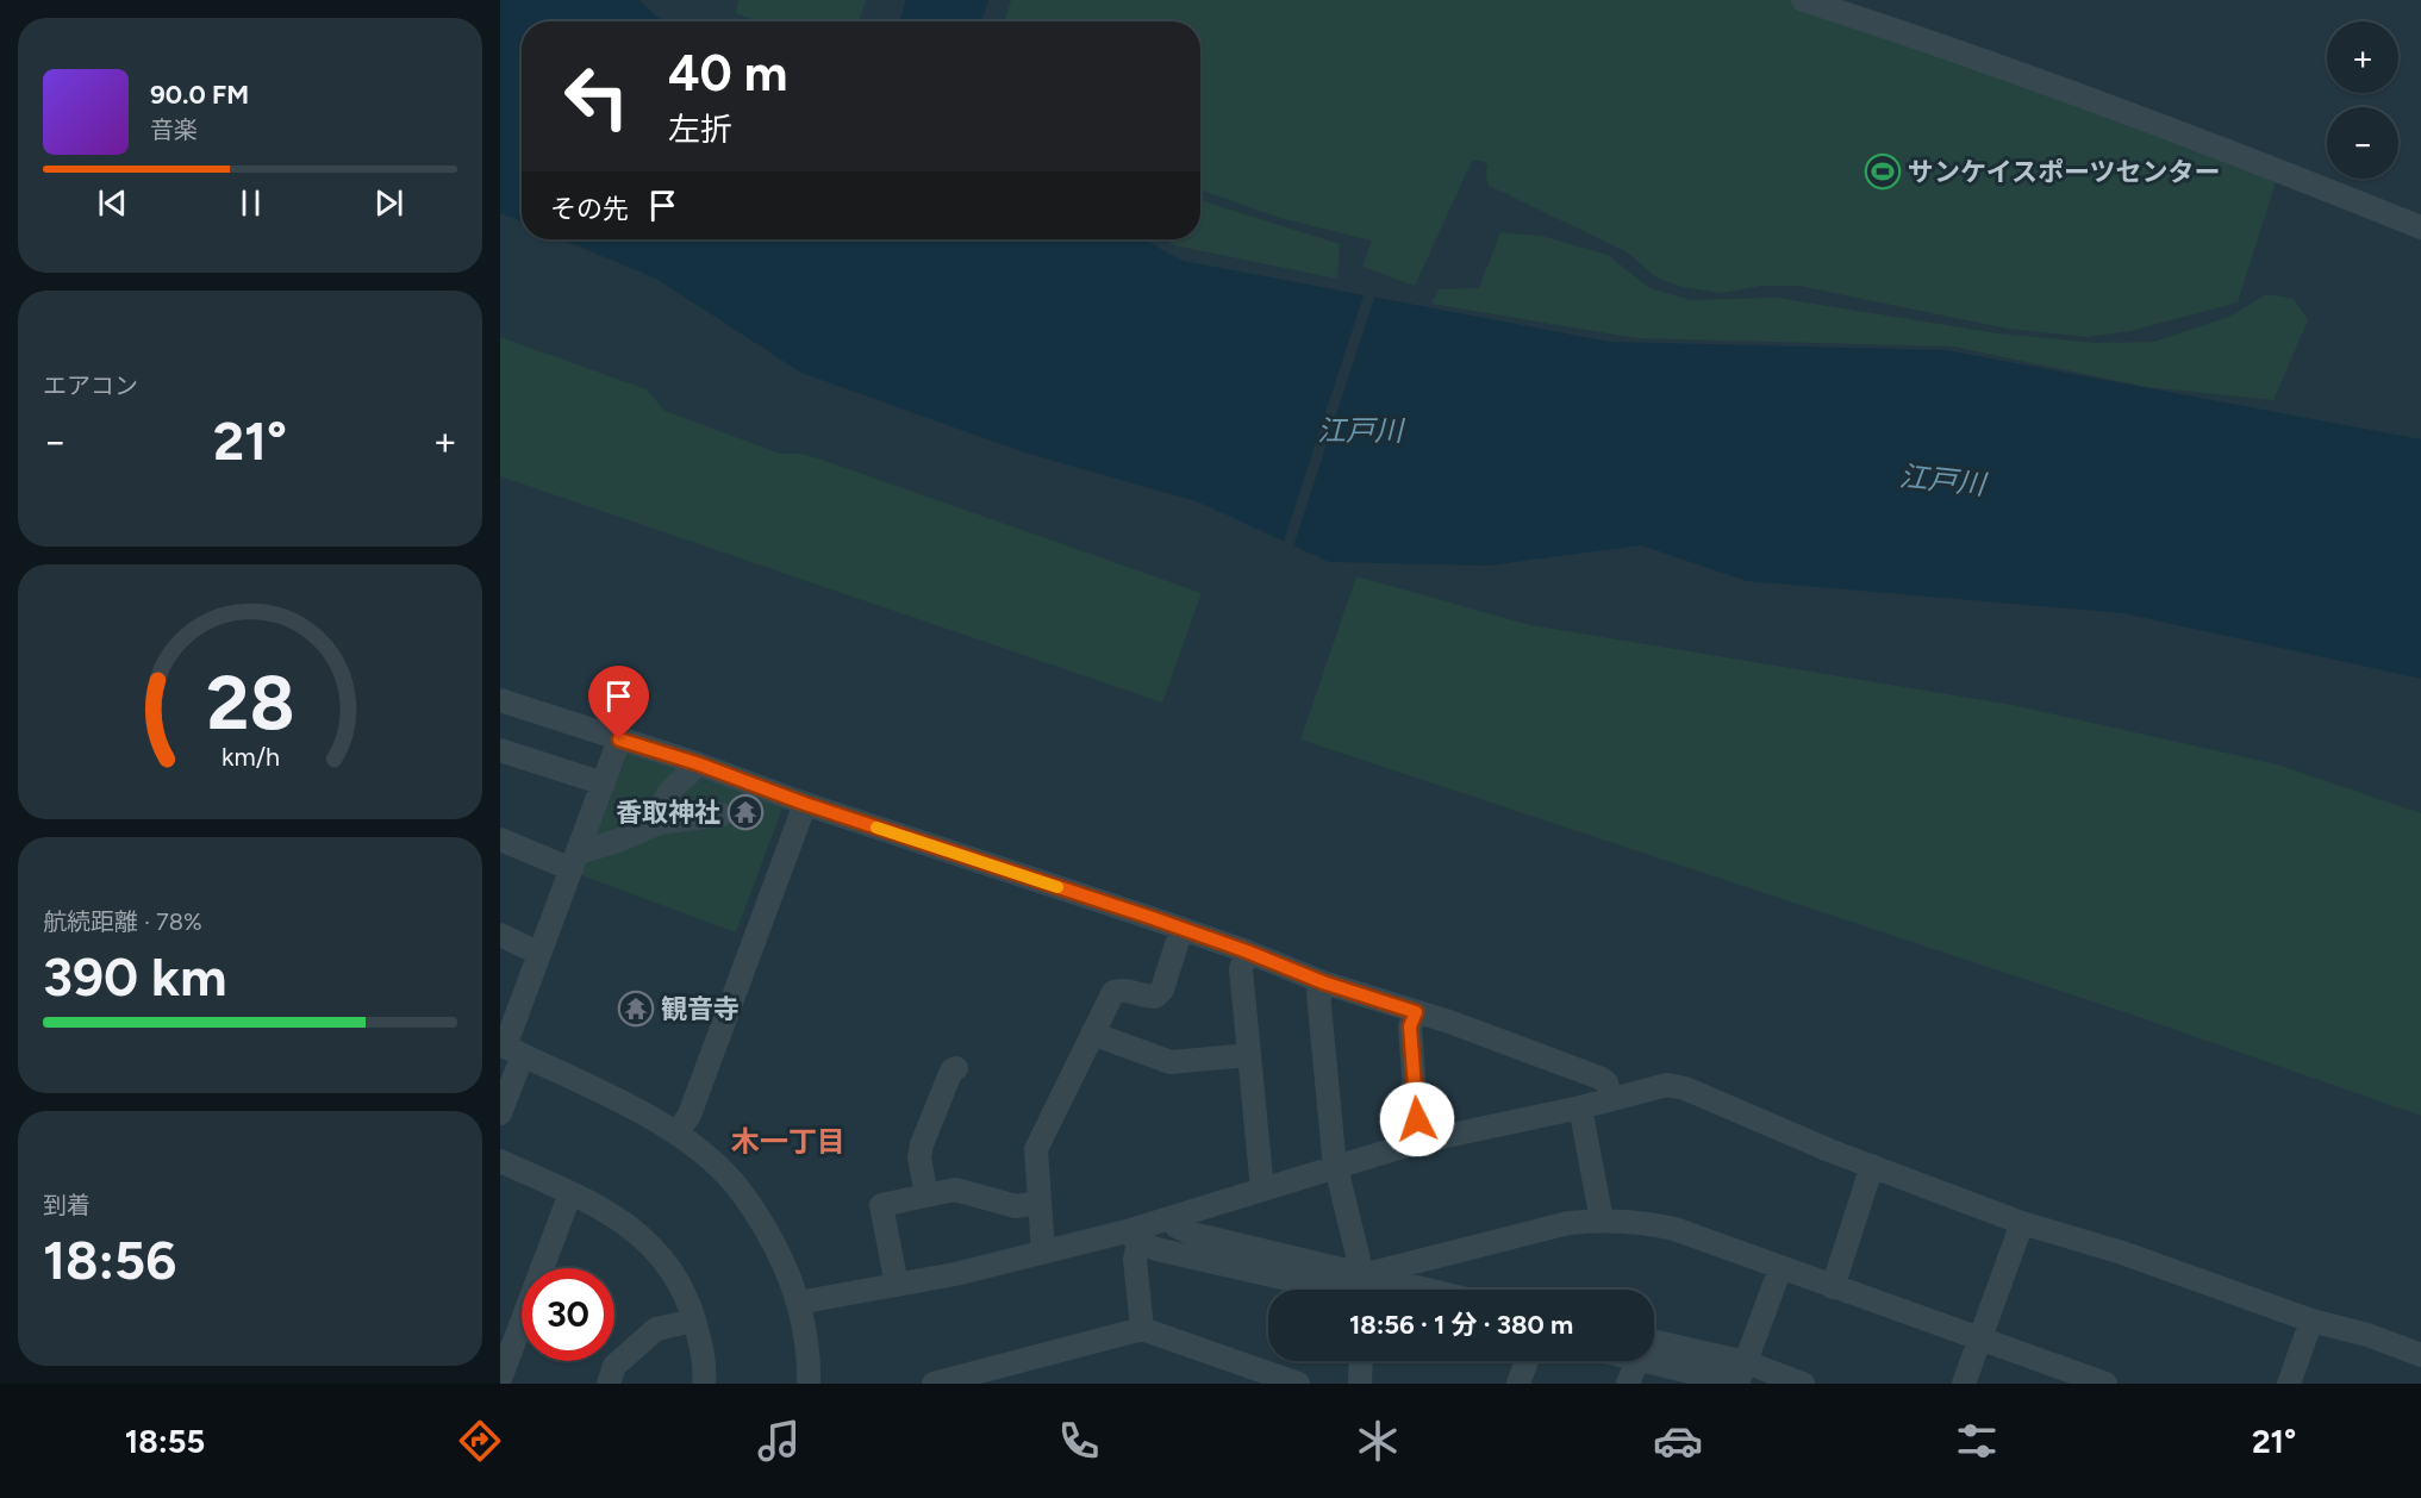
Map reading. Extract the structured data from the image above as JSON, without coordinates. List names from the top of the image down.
{
  "districts": ["木一丁目"],
  "water": ["江戸川"],
  "places": {
    "sports": ["サンケイスポーツセンター"],
    "temple": ["香取神社", "観音寺"]
  },
  "page": {
    "map_buttons": ["+", "−"],
    "turn": ["40 m", "左折"],
    "song": ["90.0 FM", "音楽"],
    "then": "その先",
    "tile": [
      "エアコン",
      ["航続距離 · 78%", "390 km"],
      ["到着", "18:56"]
    ],
    "heat": ["−", "21°", "+"],
    "limit": "30",
    "trip": "18:56 · 1 分 · 380 m",
    "tabs": ["18:55", "21°"],
    "gauge": ["28", "km/h"]
  }
}
